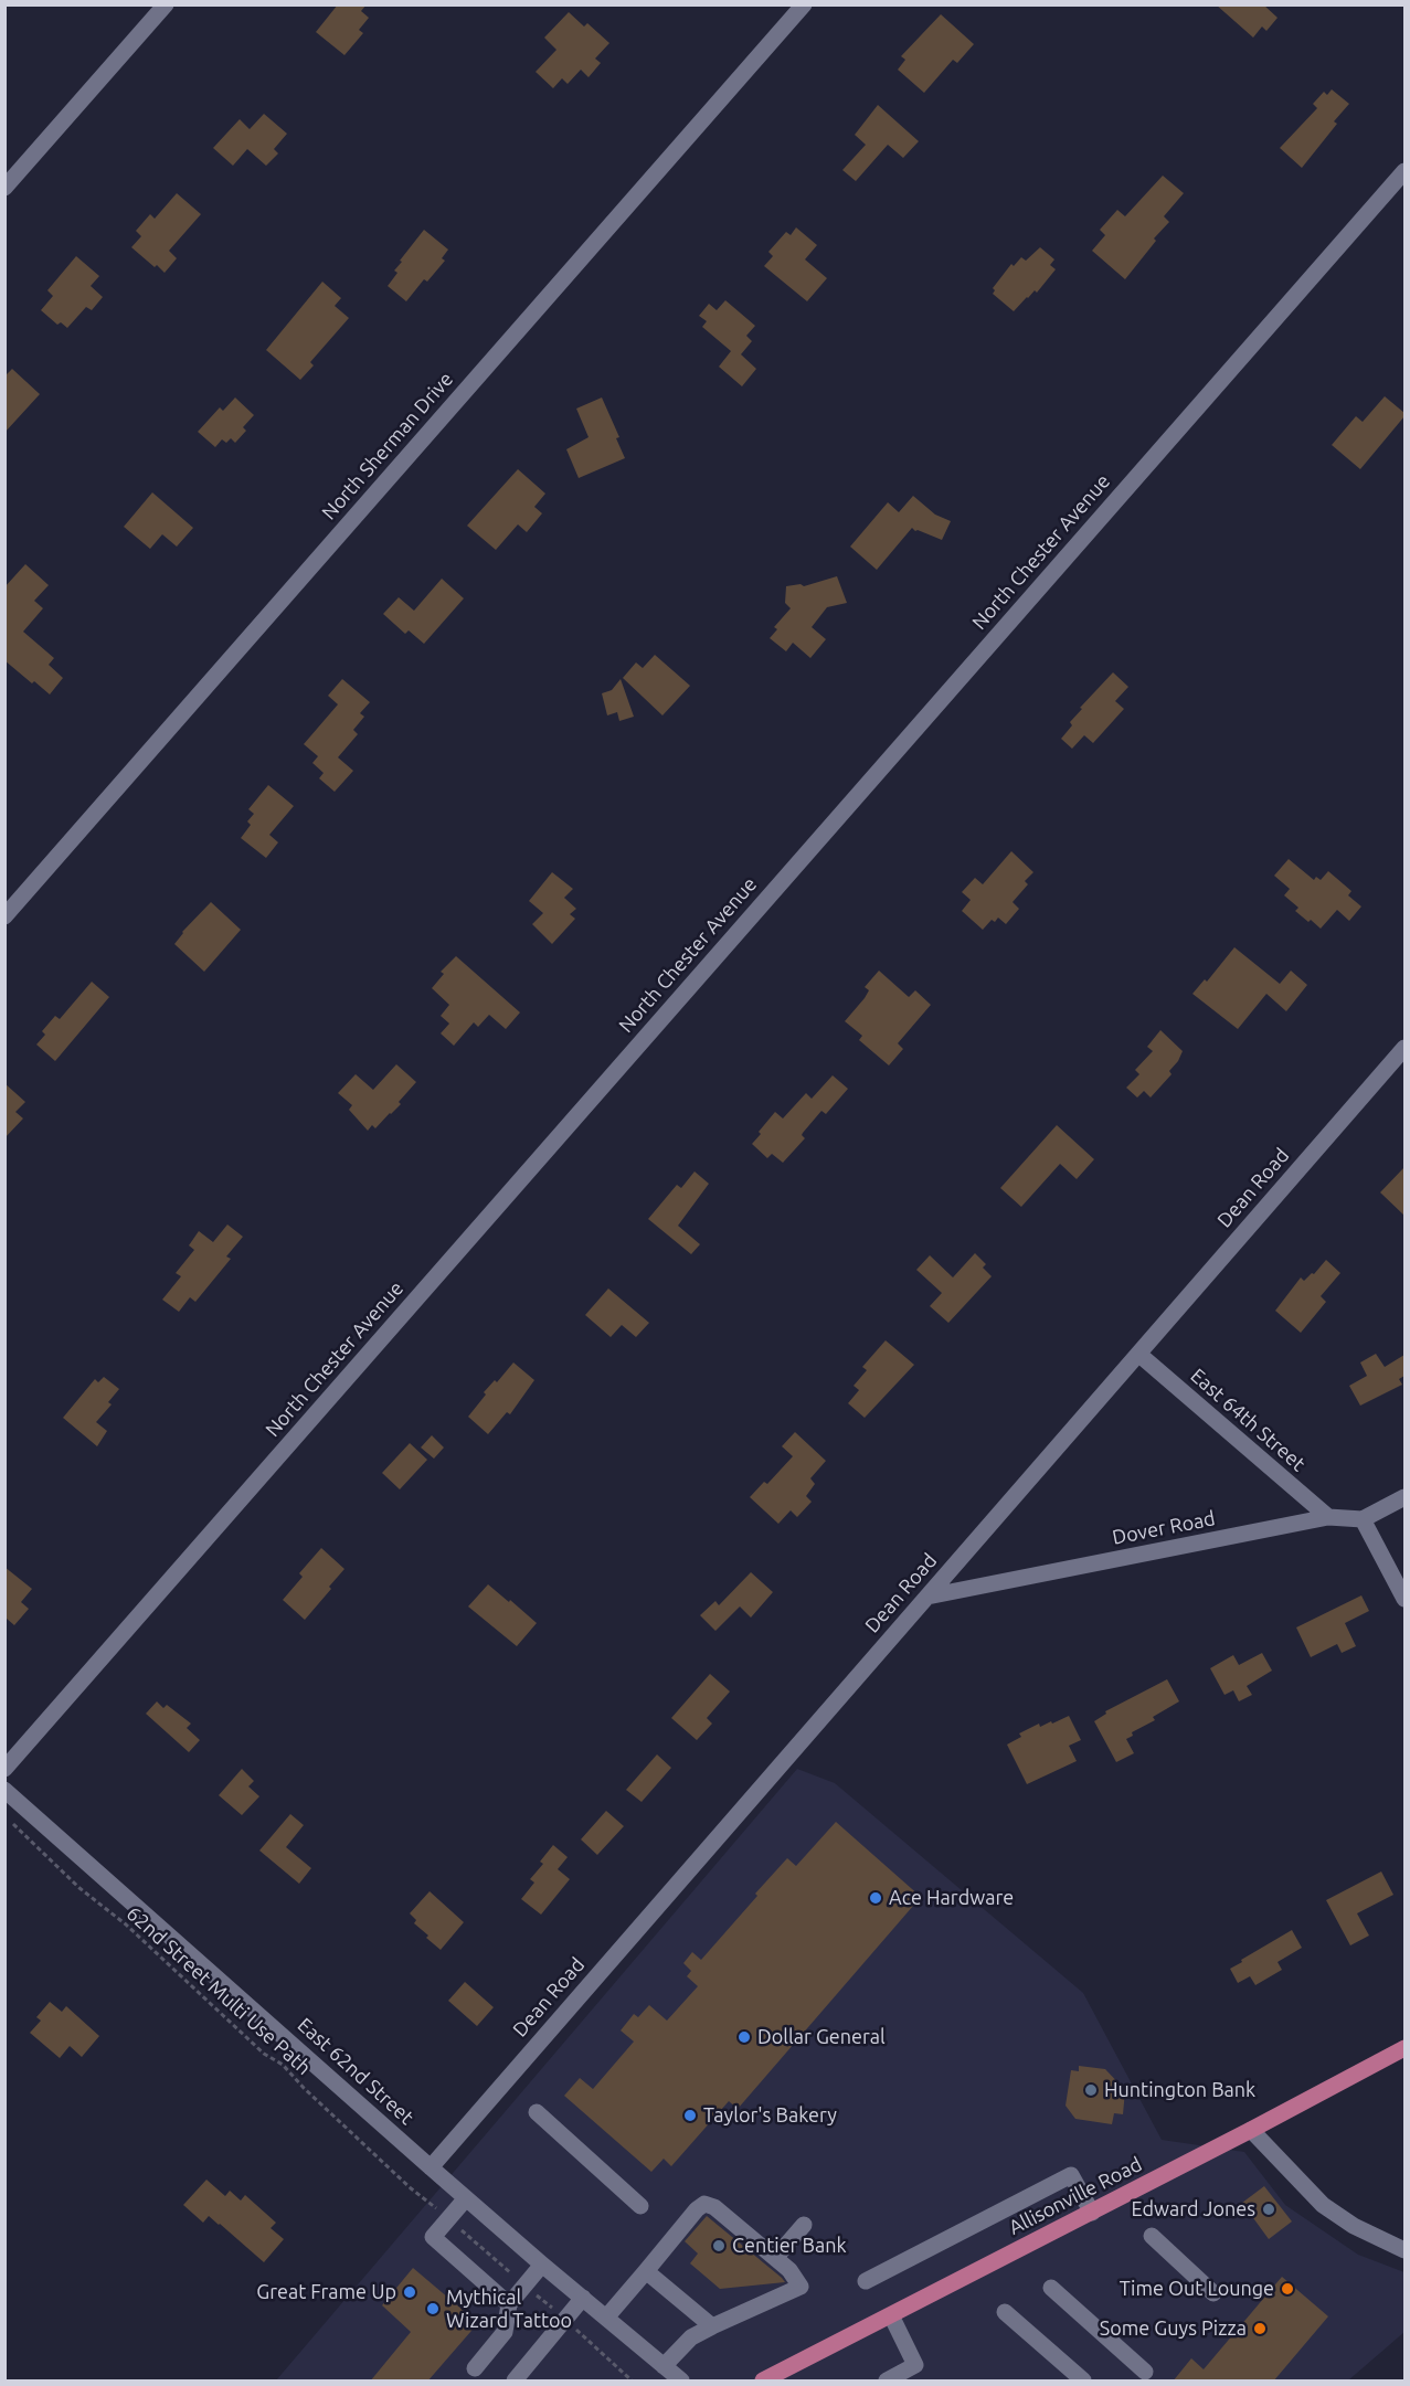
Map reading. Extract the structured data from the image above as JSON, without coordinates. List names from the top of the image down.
{
  "streets": {
    "main road": ["Allisonville Road"],
    "street": [
      "North Sherman Drive",
      "North Chester Avenue",
      "Dean Road",
      "East 64th Street",
      "Dover Road",
      "East 62nd Street"
    ],
    "path": ["62nd Street Multi Use Path"]
  },
  "crossings": [
    ["Dean Road", "East 64th Street"],
    ["Dean Road", "Dover Road"],
    ["Dean Road", "East 62nd Street"],
    ["East 64th Street", "Dover Road"]
  ],
  "places": [
    "Ace Hardware",
    "Dollar General",
    "Huntington Bank",
    "Taylor's Bakery",
    "Edward Jones",
    "Centier Bank",
    "Time Out Lounge",
    "Great Frame Up",
    "Mythical Wizard Tattoo",
    "Some Guys Pizza"
  ]
}
